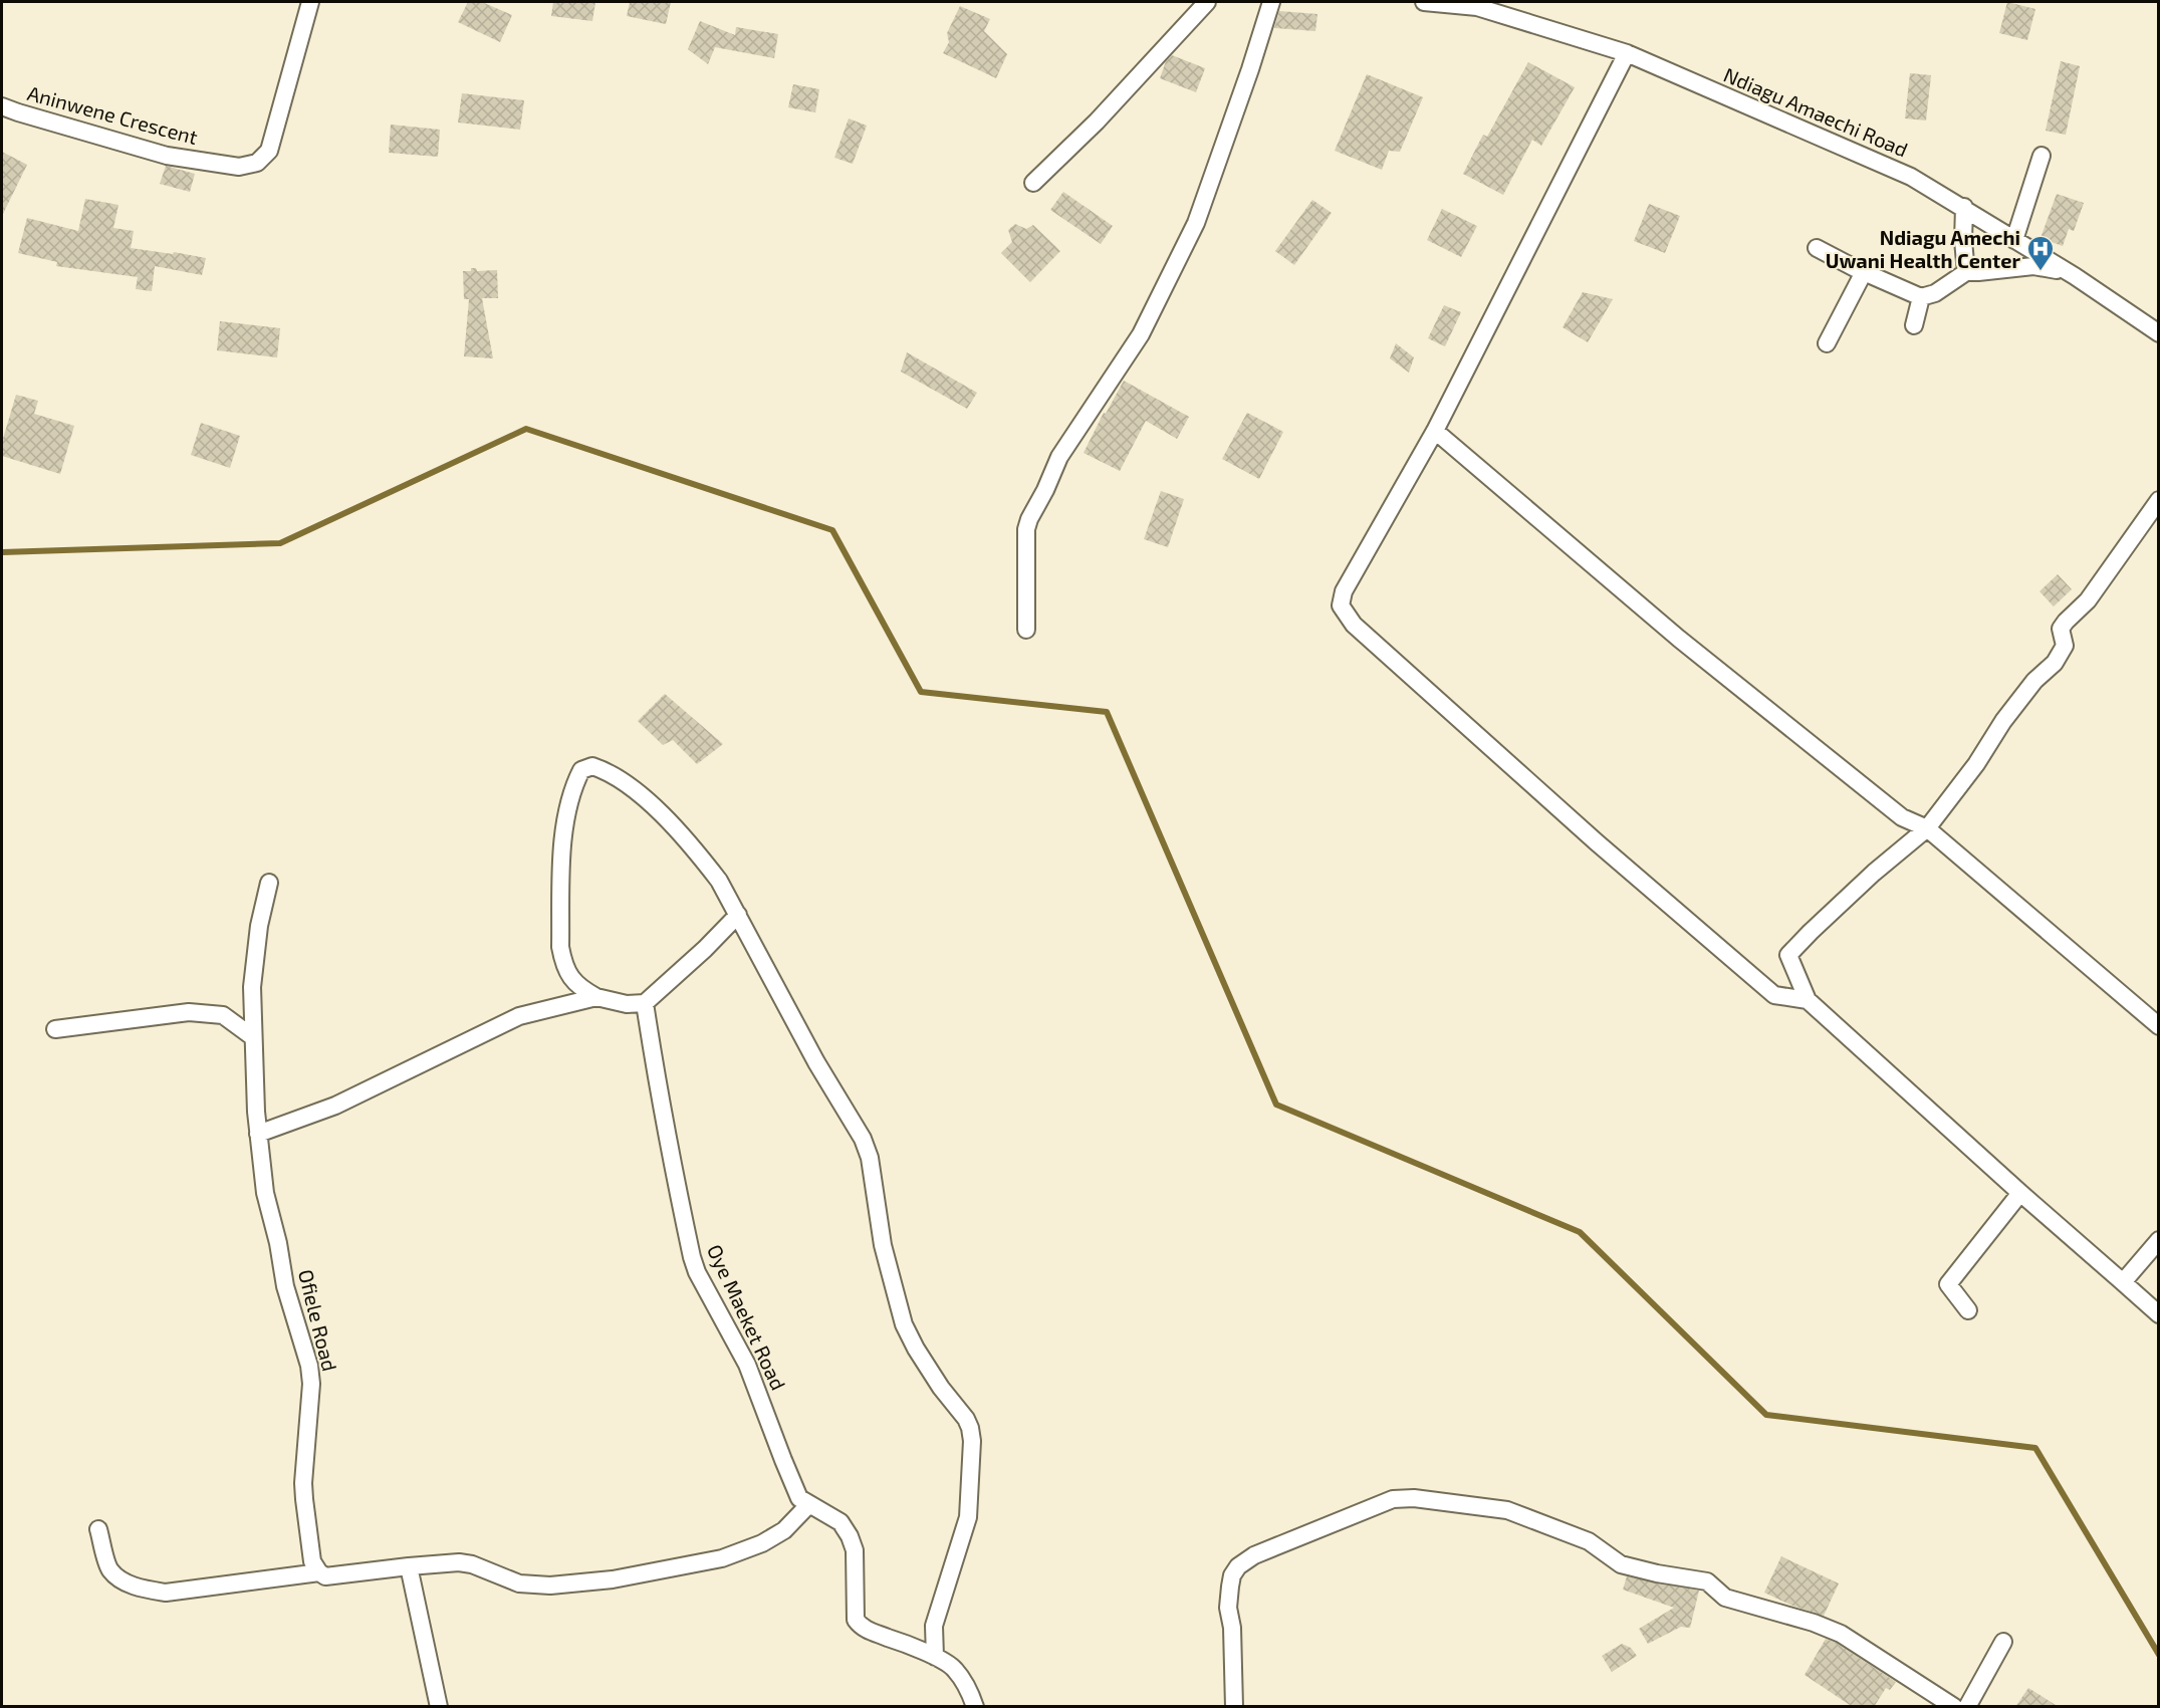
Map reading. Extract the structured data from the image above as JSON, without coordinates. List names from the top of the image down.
{
  "streets": {
    "street": [
      "Ndiagu Amaechi Road",
      "Aninwene Crescent",
      "Oye Maeket Road",
      "Ofiele Road"
    ]
  },
  "places": {
    "hospital": ["Ndiagu Amechi Uwani Health Center"]
  }
}
